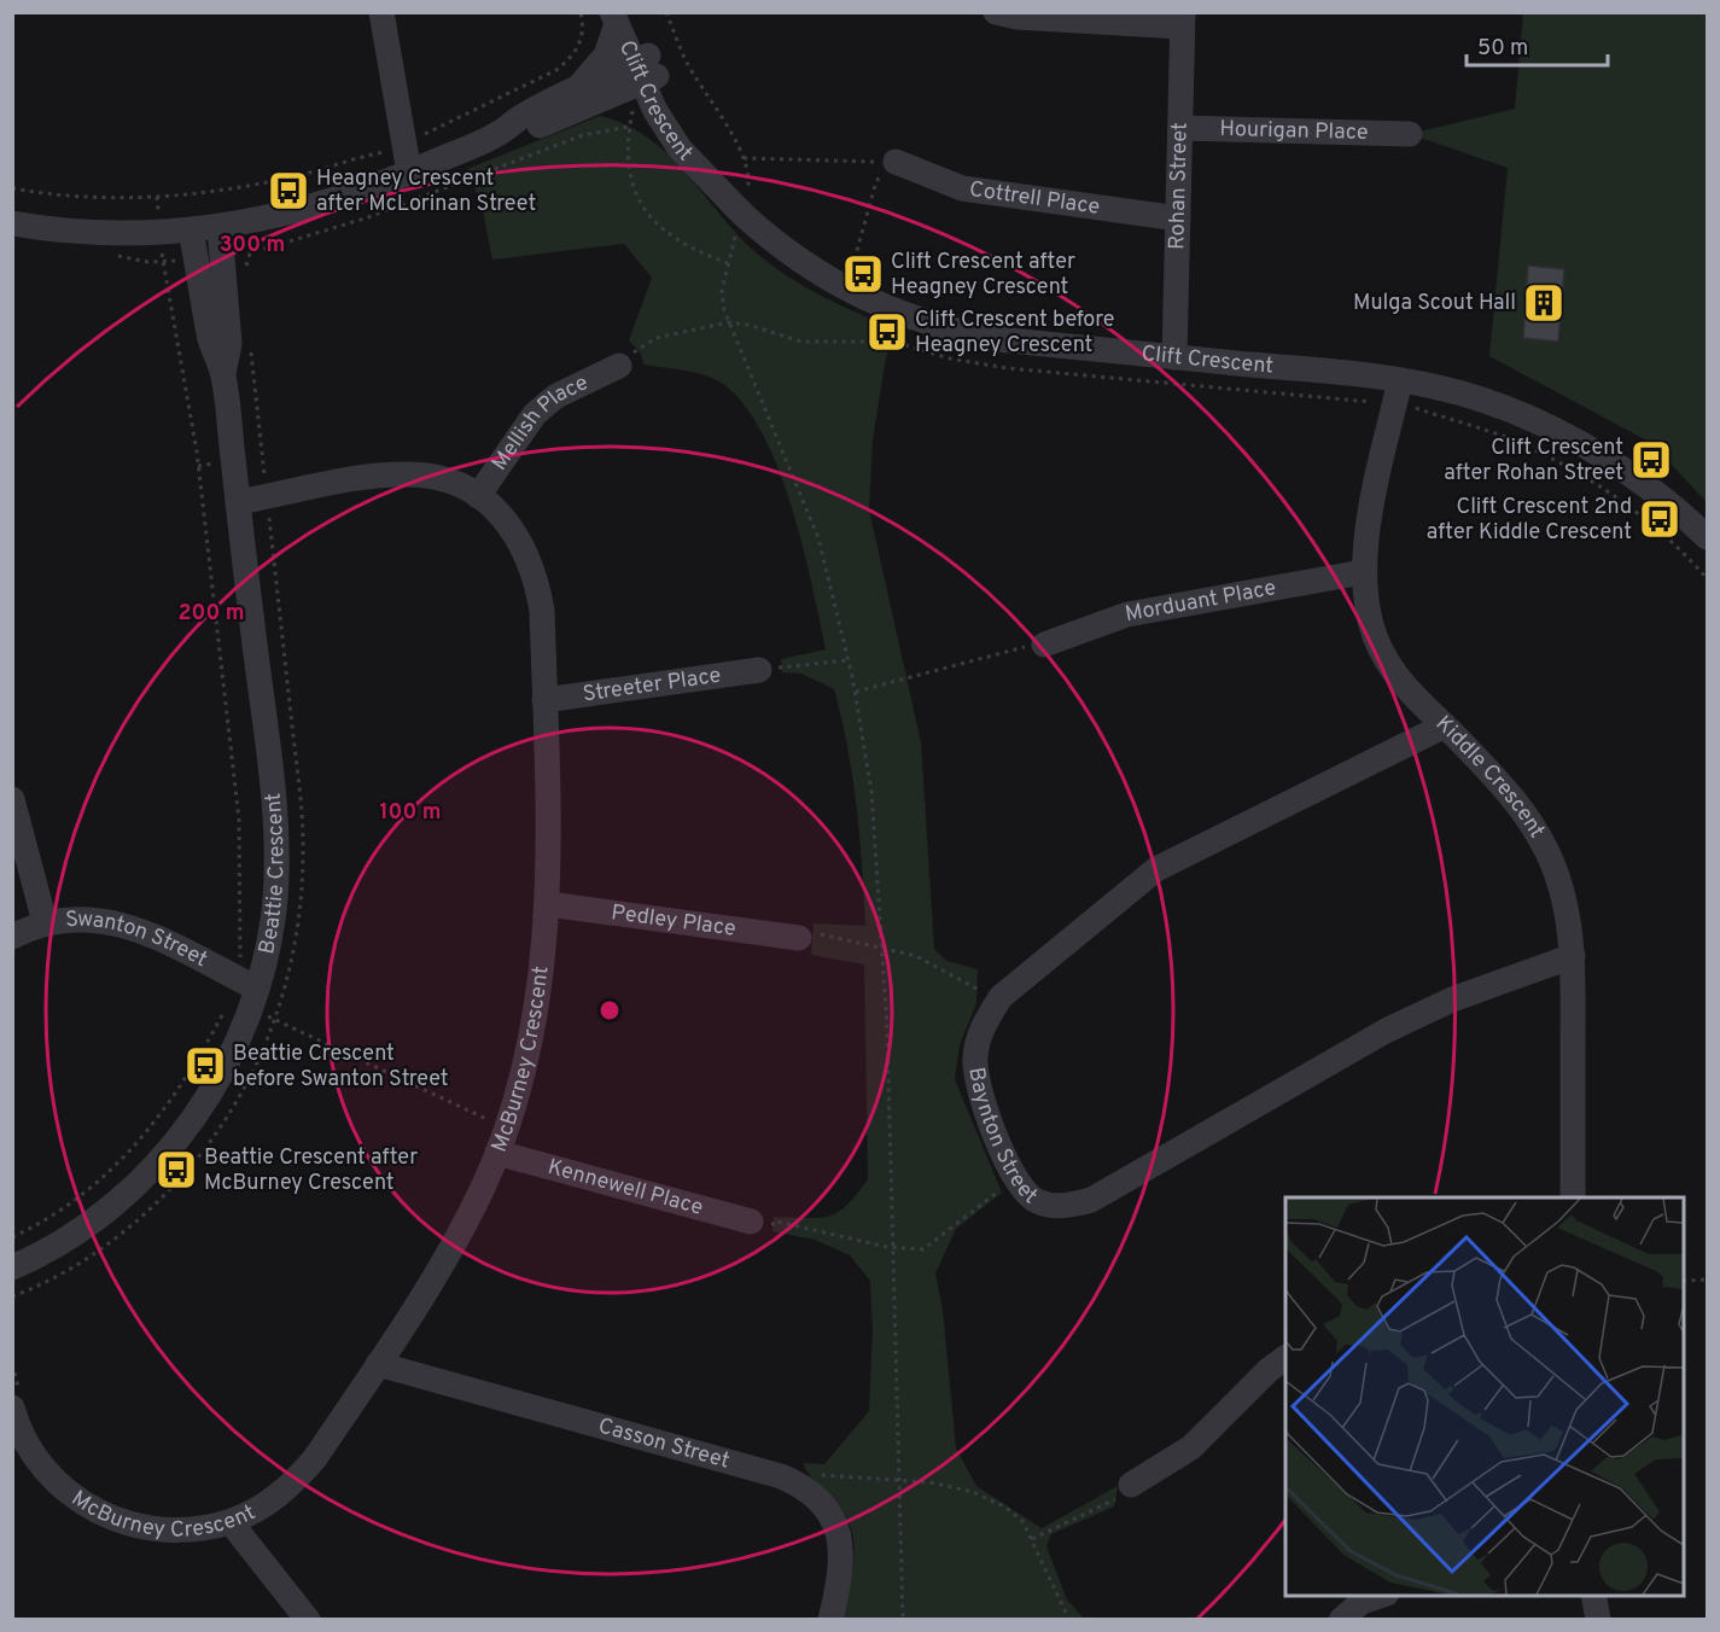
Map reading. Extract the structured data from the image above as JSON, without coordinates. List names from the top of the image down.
{
  "streets": {
    "street": [
      "Clift Crescent",
      "Hourigan Place",
      "Rohan Street",
      "Cottrell Place",
      "Mellish Place",
      "Morduant Place",
      "Streeter Place",
      "Kiddle Crescent",
      "Beattie Crescent",
      "Pedley Place",
      "Swanton Street",
      "McBurney Crescent",
      "Baynton Street",
      "Kennewell Place",
      "Casson Street"
    ]
  },
  "crossings": [
    ["Clift Crescent", "Rohan Street"],
    ["Clift Crescent", "Kiddle Crescent"],
    ["Hourigan Place", "Rohan Street"],
    ["Rohan Street", "Cottrell Place"],
    ["Mellish Place", "McBurney Crescent"],
    ["Morduant Place", "Kiddle Crescent"],
    ["Streeter Place", "McBurney Crescent"],
    ["Kiddle Crescent", "Baynton Street"],
    ["Beattie Crescent", "Swanton Street"],
    ["Beattie Crescent", "McBurney Crescent"],
    ["Pedley Place", "McBurney Crescent"],
    ["McBurney Crescent", "Kennewell Place"],
    ["McBurney Crescent", "Casson Street"]
  ],
  "places": {
    "bus stop": [
      "Heagney Crescent after McLorinan Street",
      "Clift Crescent after Heagney Crescent",
      "Clift Crescent before Heagney Crescent",
      "Clift Crescent after Rohan Street",
      "Clift Crescent 2nd after Kiddle Crescent",
      "Beattie Crescent before Swanton Street",
      "Beattie Crescent after McBurney Crescent"
    ],
    "building": ["Mulga Scout Hall"]
  },
  "scale_bar": "50 m",
  "rings": ["300 m", "200 m", "100 m"]
}
